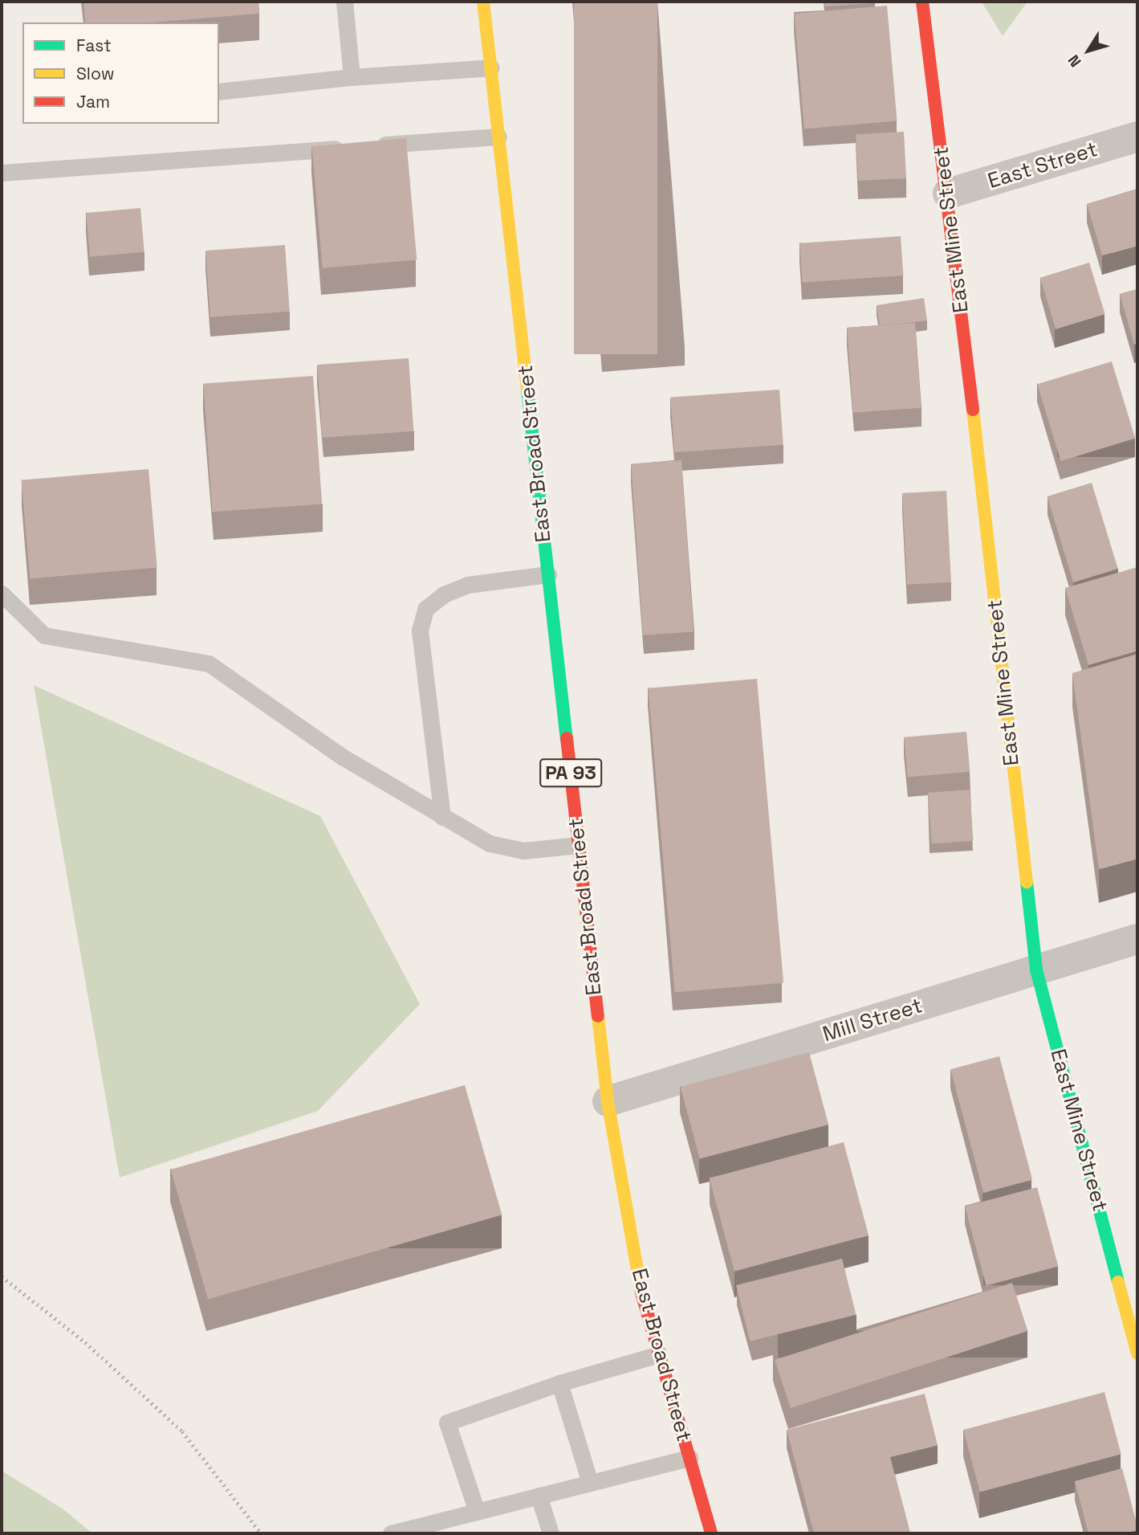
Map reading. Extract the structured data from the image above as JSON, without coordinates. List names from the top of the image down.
{
  "streets": {
    "main road": ["East Mine Street", "East Broad Street", "PA 93"],
    "street": ["East Street", "Mill Street"]
  },
  "crossings": [
    ["East Street", "East Mine Street"],
    ["East Mine Street", "Mill Street"],
    ["East Broad Street", "Mill Street"]
  ],
  "legend": ["Fast", "Slow", "Jam"],
  "north": "bottom left"
}
